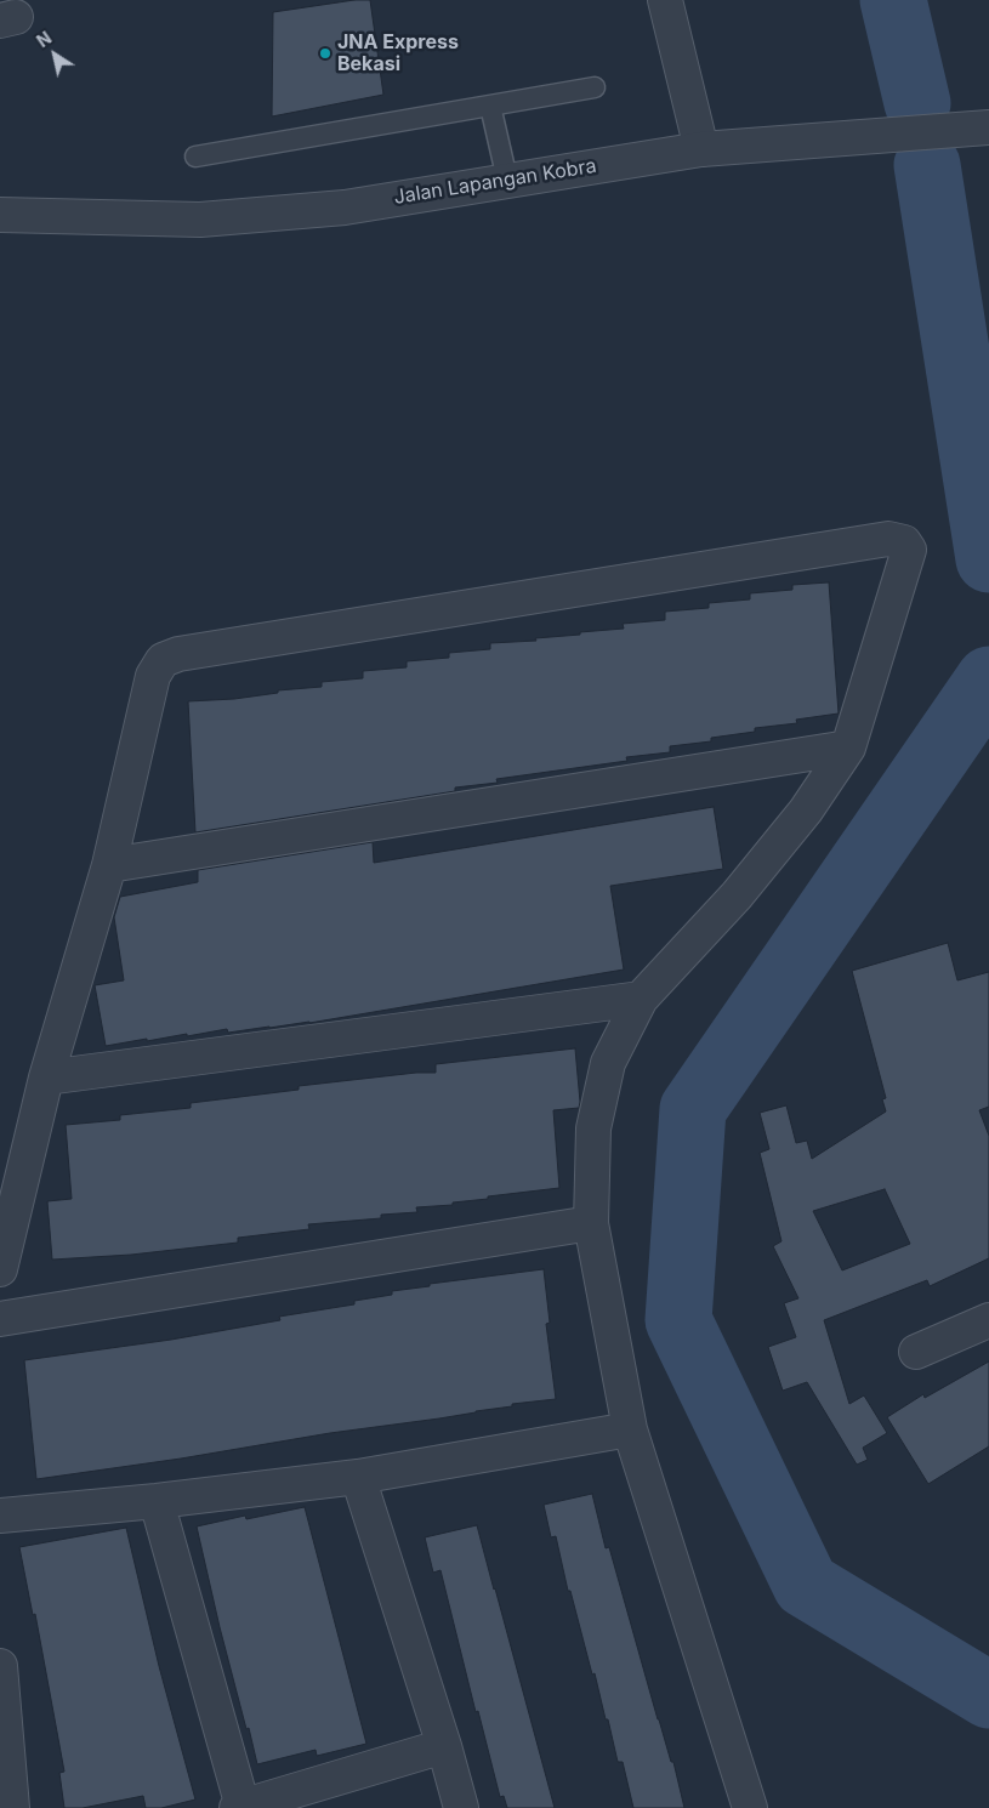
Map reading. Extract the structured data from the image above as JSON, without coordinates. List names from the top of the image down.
{
  "streets": {
    "street": ["Jalan Lapangan Kobra"]
  },
  "places": ["JNA Express Bekasi"],
  "north": "top left"
}
